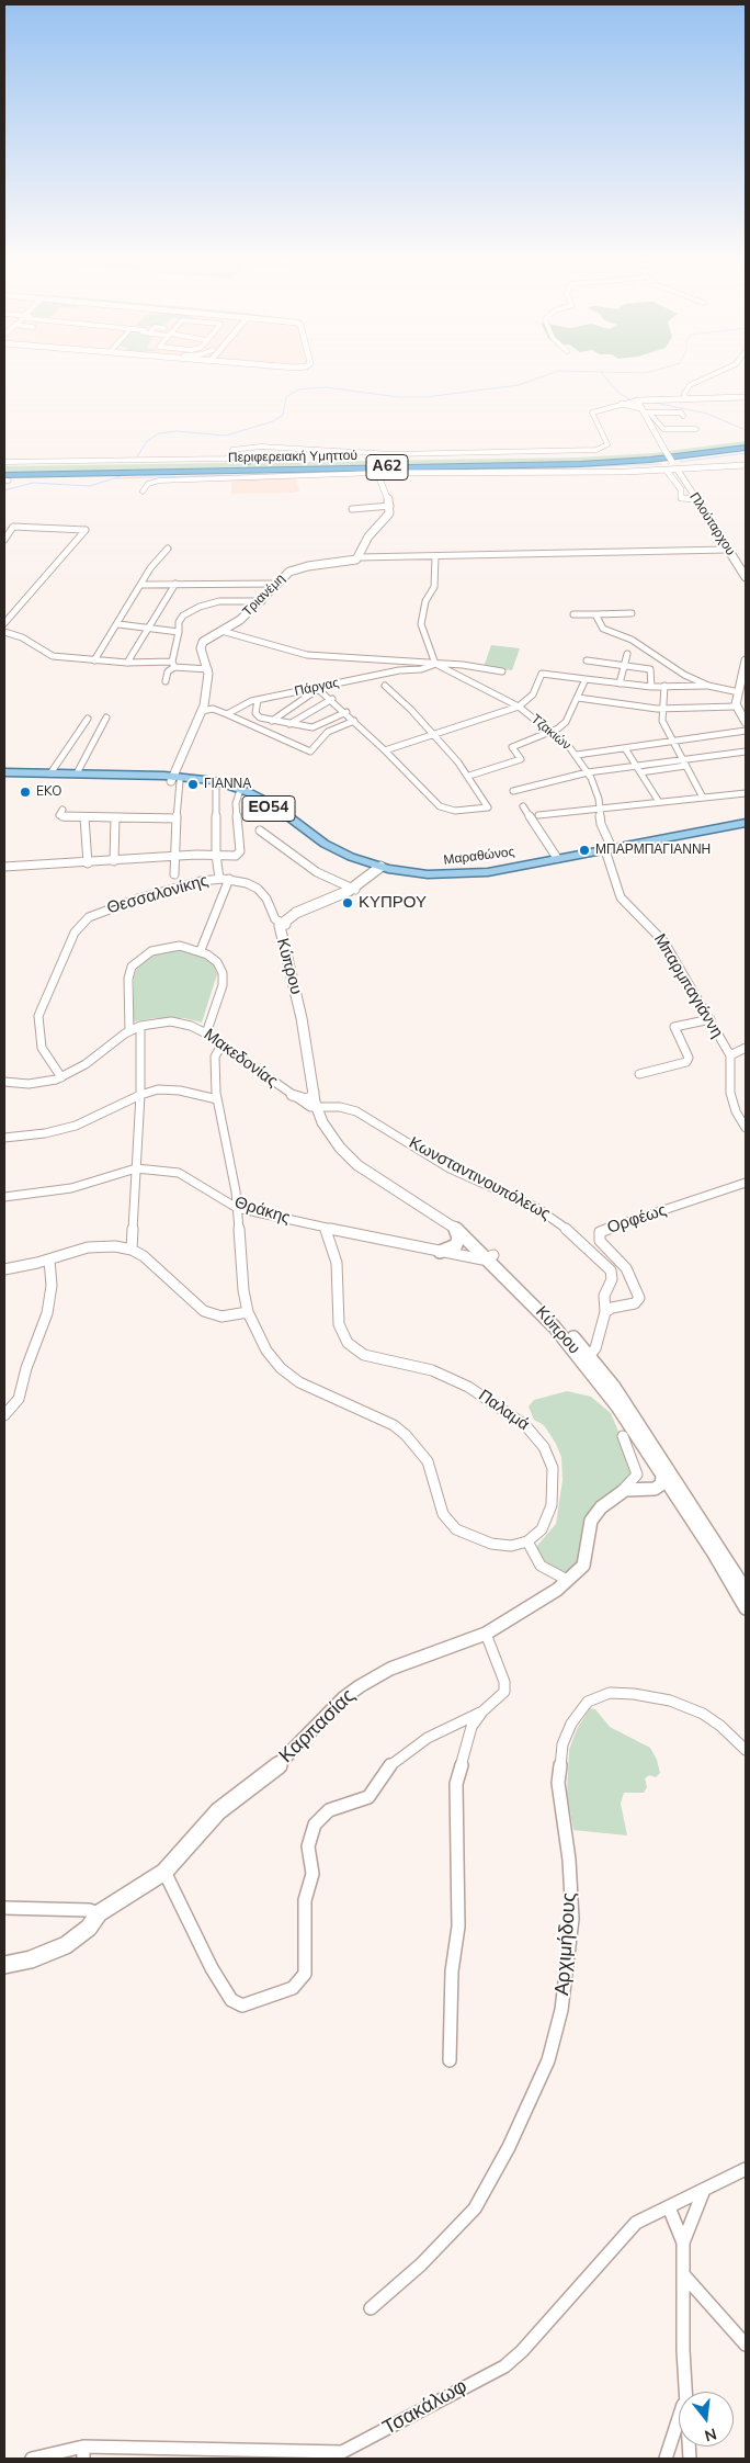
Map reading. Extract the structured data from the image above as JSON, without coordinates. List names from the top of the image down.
{
  "streets": {
    "highway": ["Περιφερειακή Υμηττού", "Α62"],
    "main road": ["ΕΟ54", "Μαραθώνος"],
    "street": [
      "Πλούταρχου",
      "Τριανέμη",
      "Πάργας",
      "Τζακιών",
      "Θεσσαλονίκης",
      "Κύπρου",
      "Μπαρμπαγιάννη",
      "Μακεδονίας",
      "Κωνσταντινουπόλεως",
      "Θράκης",
      "Ορφέως",
      "Παλαμά",
      "Καρπασίας",
      "Αρχιμήδους",
      "Τσακάλωφ"
    ]
  },
  "crossings": [
    ["Τριανέμη", "Μαραθώνος"],
    ["Πάργας", "Τζακιών"],
    ["Τζακιών", "Μαραθώνος"],
    ["Τζακιών", "Μπαρμπαγιάννη"],
    ["Μαραθώνος", "Κύπρου"],
    ["Μαραθώνος", "Μπαρμπαγιάννη"],
    ["Θεσσαλονίκης", "Κύπρου"],
    ["Θεσσαλονίκης", "Μακεδονίας"],
    ["Κύπρου", "Μακεδονίας"],
    ["Κύπρου", "Κωνσταντινουπόλεως"],
    ["Κύπρου", "Θράκης"],
    ["Μακεδονίας", "Κωνσταντινουπόλεως"],
    ["Κωνσταντινουπόλεως", "Ορφέως"],
    ["Θράκης", "Παλαμά"]
  ],
  "places": [
    "ΓΙΑΝΝΑ",
    "EKO",
    "ΜΠΑΡΜΠΑΓΙΑΝΝΗ",
    "ΚΥΠΡΟΥ"
  ],
  "north": "bottom"
}
